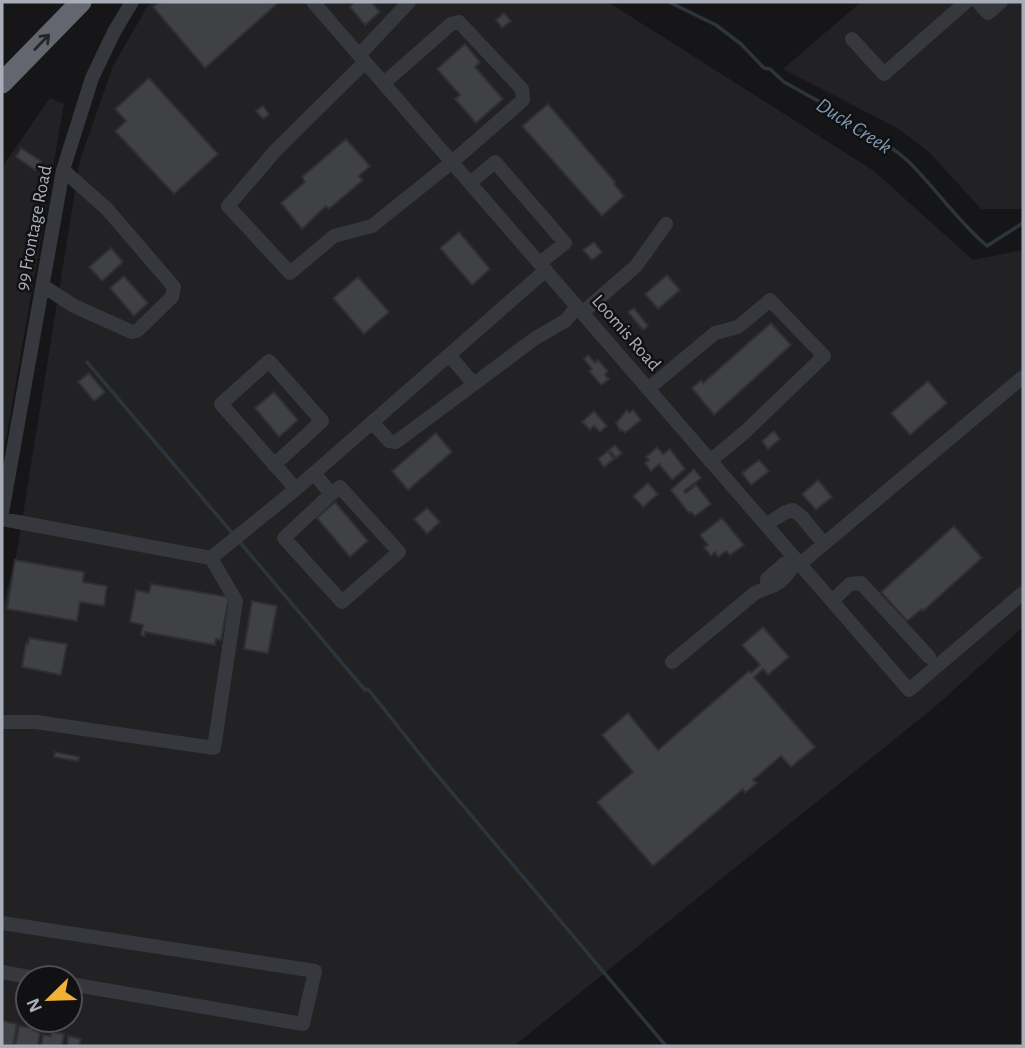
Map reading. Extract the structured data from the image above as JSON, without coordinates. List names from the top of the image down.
{
  "streets": {
    "street": ["99 Frontage Road", "Loomis Road"]
  },
  "water": ["Duck Creek"],
  "north": "bottom left"
}
